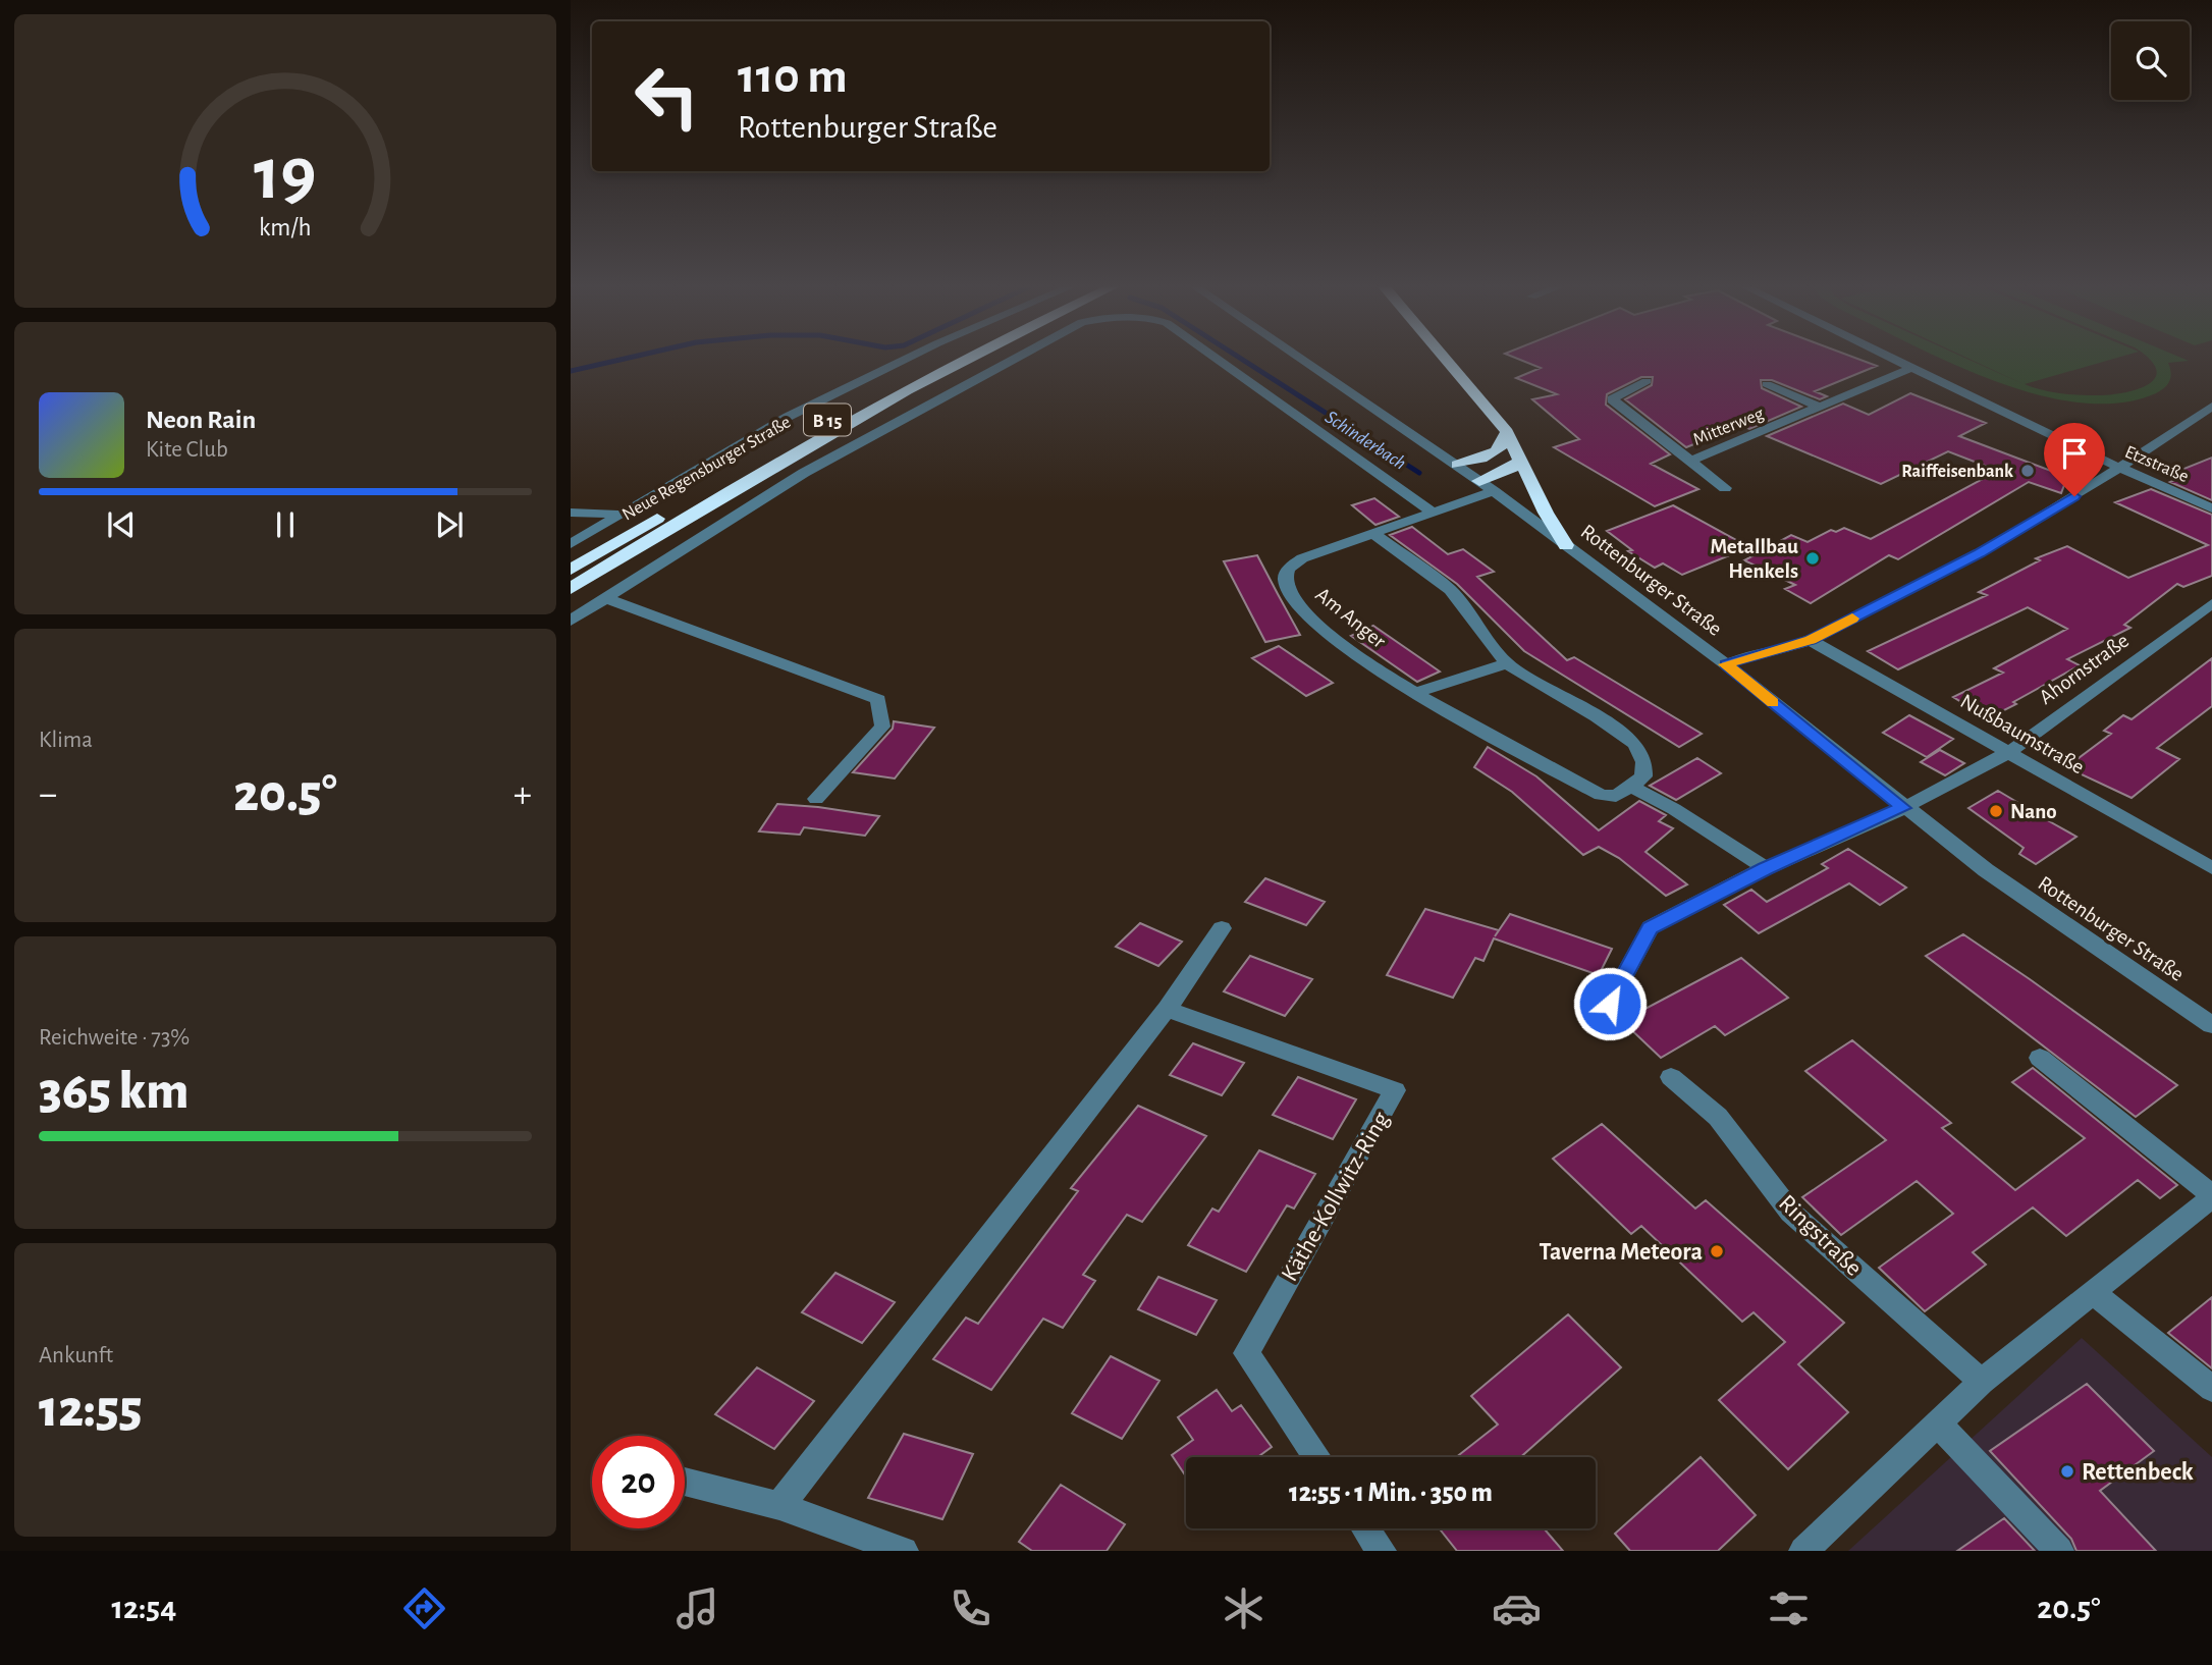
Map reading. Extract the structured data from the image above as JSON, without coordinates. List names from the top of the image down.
{
  "streets": {
    "highway": ["B 15", "Neue Regensburger Straße"],
    "street": [
      "Mitterweg",
      "Etzstraße",
      "Rottenburger Straße",
      "Am Anger",
      "Ahornstraße",
      "Nußbaumstraße",
      "Käthe-Kollwitz-Ring",
      "Ringstraße"
    ]
  },
  "crossings": [
    ["Mitterweg", "Etzstraße"],
    ["Rottenburger Straße", "Am Anger"],
    ["Rottenburger Straße", "Ahornstraße"],
    ["Ahornstraße", "Nußbaumstraße"]
  ],
  "water": ["Schinderbach"],
  "places": [
    "Raiffeisenbank",
    "Metallbau Henkels",
    "Nano",
    "Taverna Meteora",
    "Rettenbeck"
  ],
  "page": {
    "turn": ["110 m", "Rottenburger Straße"],
    "song": ["Neon Rain", "Kite Club"],
    "tile": [
      "Klima",
      ["Reichweite · 73%", "365 km"],
      ["Ankunft", "12:55"]
    ],
    "heat": ["−", "20.5°", "+"],
    "limit": "20",
    "trip": "12:55 · 1 Min. · 350 m",
    "tabs": ["12:54", "20.5°"],
    "gauge": ["19", "km/h"]
  }
}
